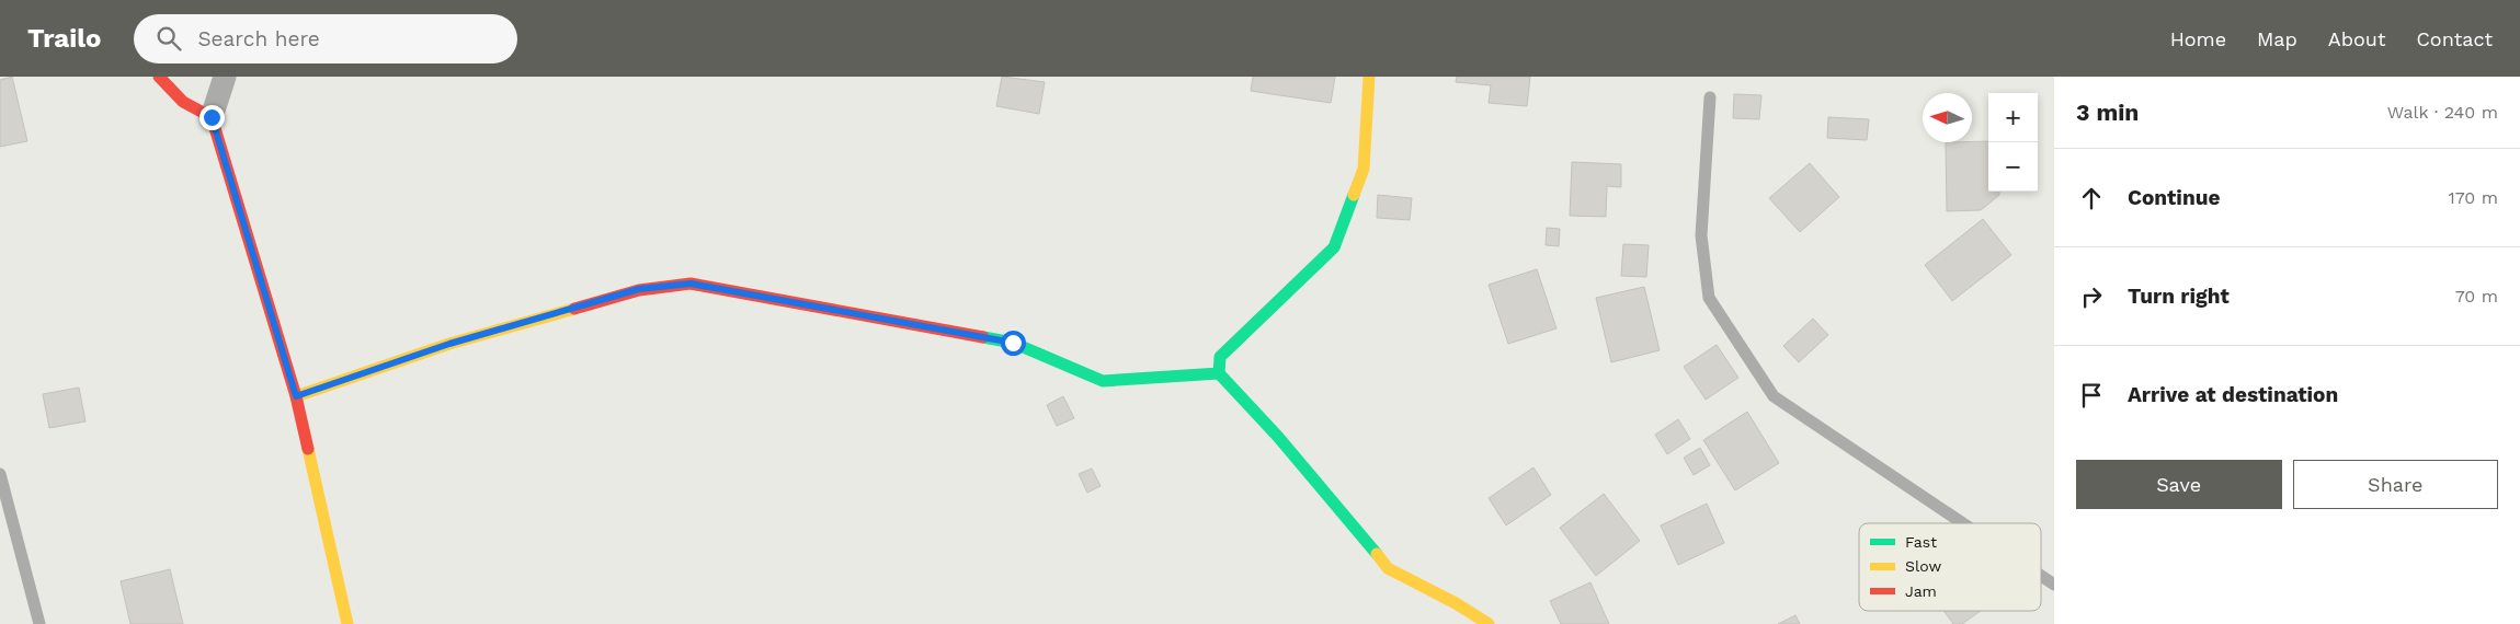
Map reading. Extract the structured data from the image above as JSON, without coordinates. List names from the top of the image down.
{
  "legend": ["Fast", "Slow", "Jam"],
  "north": "left",
  "page": {
    "header": "Trailo",
    "search": "Search here",
    "nav": [
      "Home",
      "Map",
      "About",
      "Contact"
    ],
    "heading": ["3 min", "Walk · 240 m"],
    "map_buttons": ["+", "−"],
    "list": [
      ["Continue", "170 m"],
      ["Turn right", "70 m"],
      "Arrive at destination"
    ],
    "buttons": ["Save", "Share"]
  }
}
